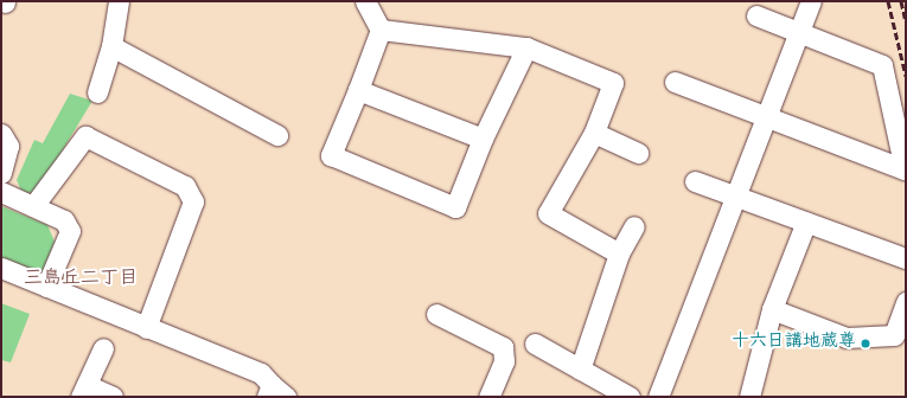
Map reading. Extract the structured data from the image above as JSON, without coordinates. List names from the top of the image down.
{
  "districts": ["三島丘二丁目"],
  "places": ["十六日講地蔵尊"]
}
